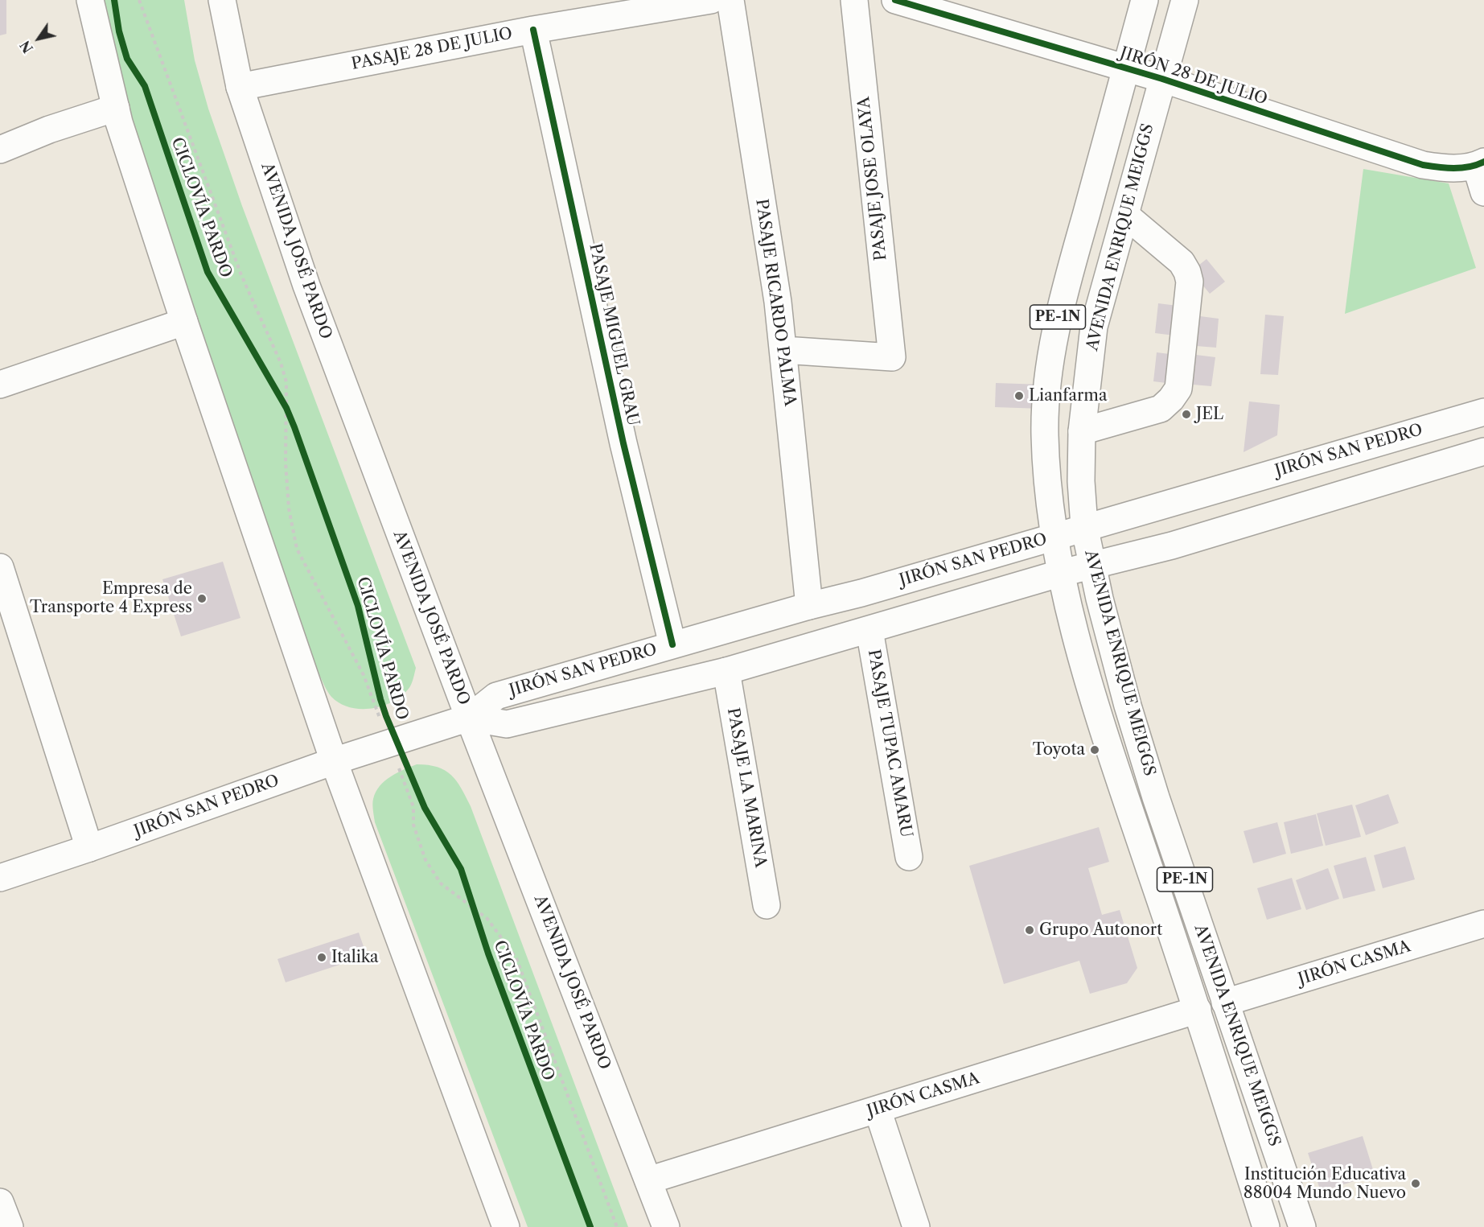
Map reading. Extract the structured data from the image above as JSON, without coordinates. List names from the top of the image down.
{
  "streets": {
    "main road": [
      "PASAJE 28 DE JULIO",
      "JIRÓN 28 DE JULIO",
      "PASAJE JOSE OLAYA",
      "AVENIDA ENRIQUE MEIGGS",
      "AVENIDA JOSÉ PARDO",
      "PASAJE RICARDO PALMA",
      "PE-1N",
      "PASAJE MIGUEL GRAU",
      "JIRÓN SAN PEDRO",
      "PASAJE TUPAC AMARU",
      "PASAJE LA MARINA",
      "JIRÓN CASMA"
    ],
    "cycle path": ["CICLOVÍA PARDO"]
  },
  "crossings": [
    ["PASAJE 28 DE JULIO", "AVENIDA JOSÉ PARDO"],
    ["PASAJE 28 DE JULIO", "PASAJE MIGUEL GRAU"],
    ["JIRÓN 28 DE JULIO", "AVENIDA ENRIQUE MEIGGS"],
    ["PASAJE JOSE OLAYA", "PASAJE RICARDO PALMA"],
    ["CICLOVÍA PARDO", "JIRÓN SAN PEDRO"],
    ["AVENIDA ENRIQUE MEIGGS", "JIRÓN SAN PEDRO"],
    ["AVENIDA ENRIQUE MEIGGS", "JIRÓN CASMA"],
    ["AVENIDA JOSÉ PARDO", "JIRÓN SAN PEDRO"],
    ["AVENIDA JOSÉ PARDO", "JIRÓN CASMA"],
    ["PASAJE RICARDO PALMA", "JIRÓN SAN PEDRO"],
    ["PASAJE MIGUEL GRAU", "JIRÓN SAN PEDRO"],
    ["JIRÓN SAN PEDRO", "PASAJE TUPAC AMARU"],
    ["JIRÓN SAN PEDRO", "PASAJE LA MARINA"]
  ],
  "places": [
    "Lianfarma",
    "JEL",
    "Empresa de Transporte 4 Express",
    "Toyota",
    "Grupo Autonort",
    "Italika",
    "Institución Educativa 88004 Mundo Nuevo"
  ],
  "north": "bottom left"
}
